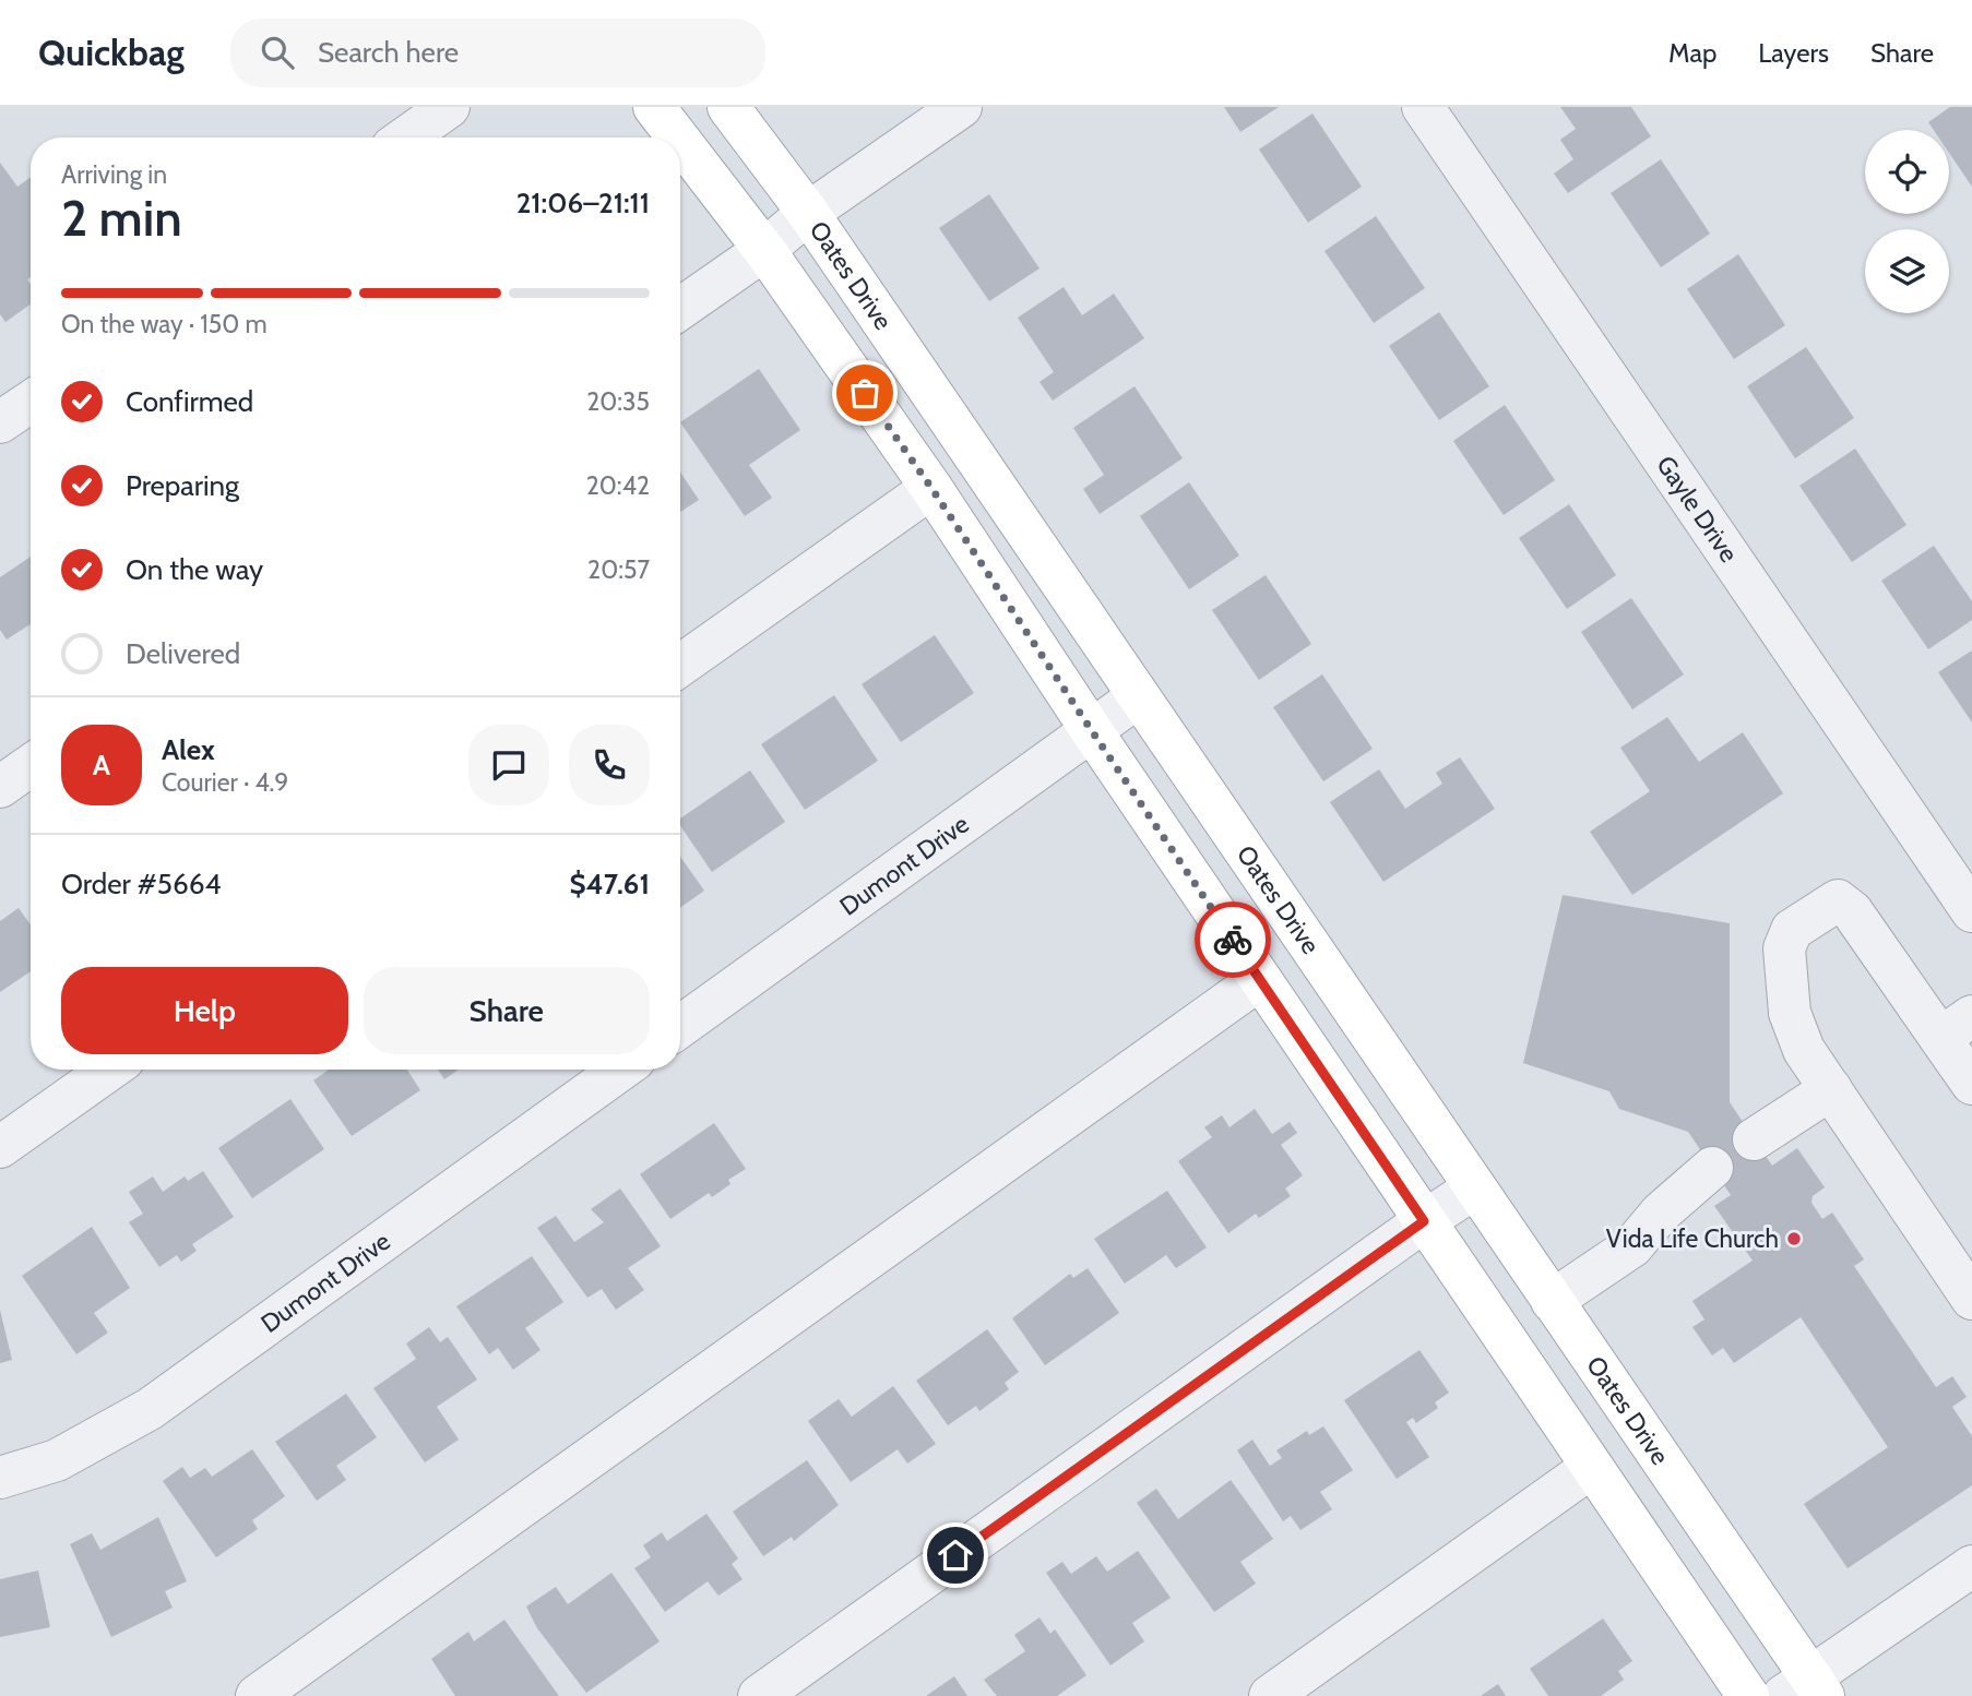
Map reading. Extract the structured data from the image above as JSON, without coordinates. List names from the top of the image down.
{
  "streets": {
    "main road": ["Oates Drive"],
    "street": ["Gayle Drive", "Dumont Drive"]
  },
  "crossings": [
    ["Oates Drive", "Dumont Drive"]
  ],
  "places": ["Vida Life Church"],
  "page": {
    "header": "Quickbag",
    "search": "Search here",
    "nav": ["Map", "Layers", "Share"],
    "heading": ["2 min", "Arriving in", "21:06–21:11"],
    "panel": [
      "Alex",
      "Courier · 4.9",
      "Order #5664",
      "$47.61"
    ],
    "bar": "On the way · 150 m",
    "list": [
      ["Confirmed", "20:35"],
      ["Preparing", "20:42"],
      ["On the way", "20:57"],
      "Delivered"
    ],
    "round": "A",
    "buttons": ["Help", "Share"]
  }
}
